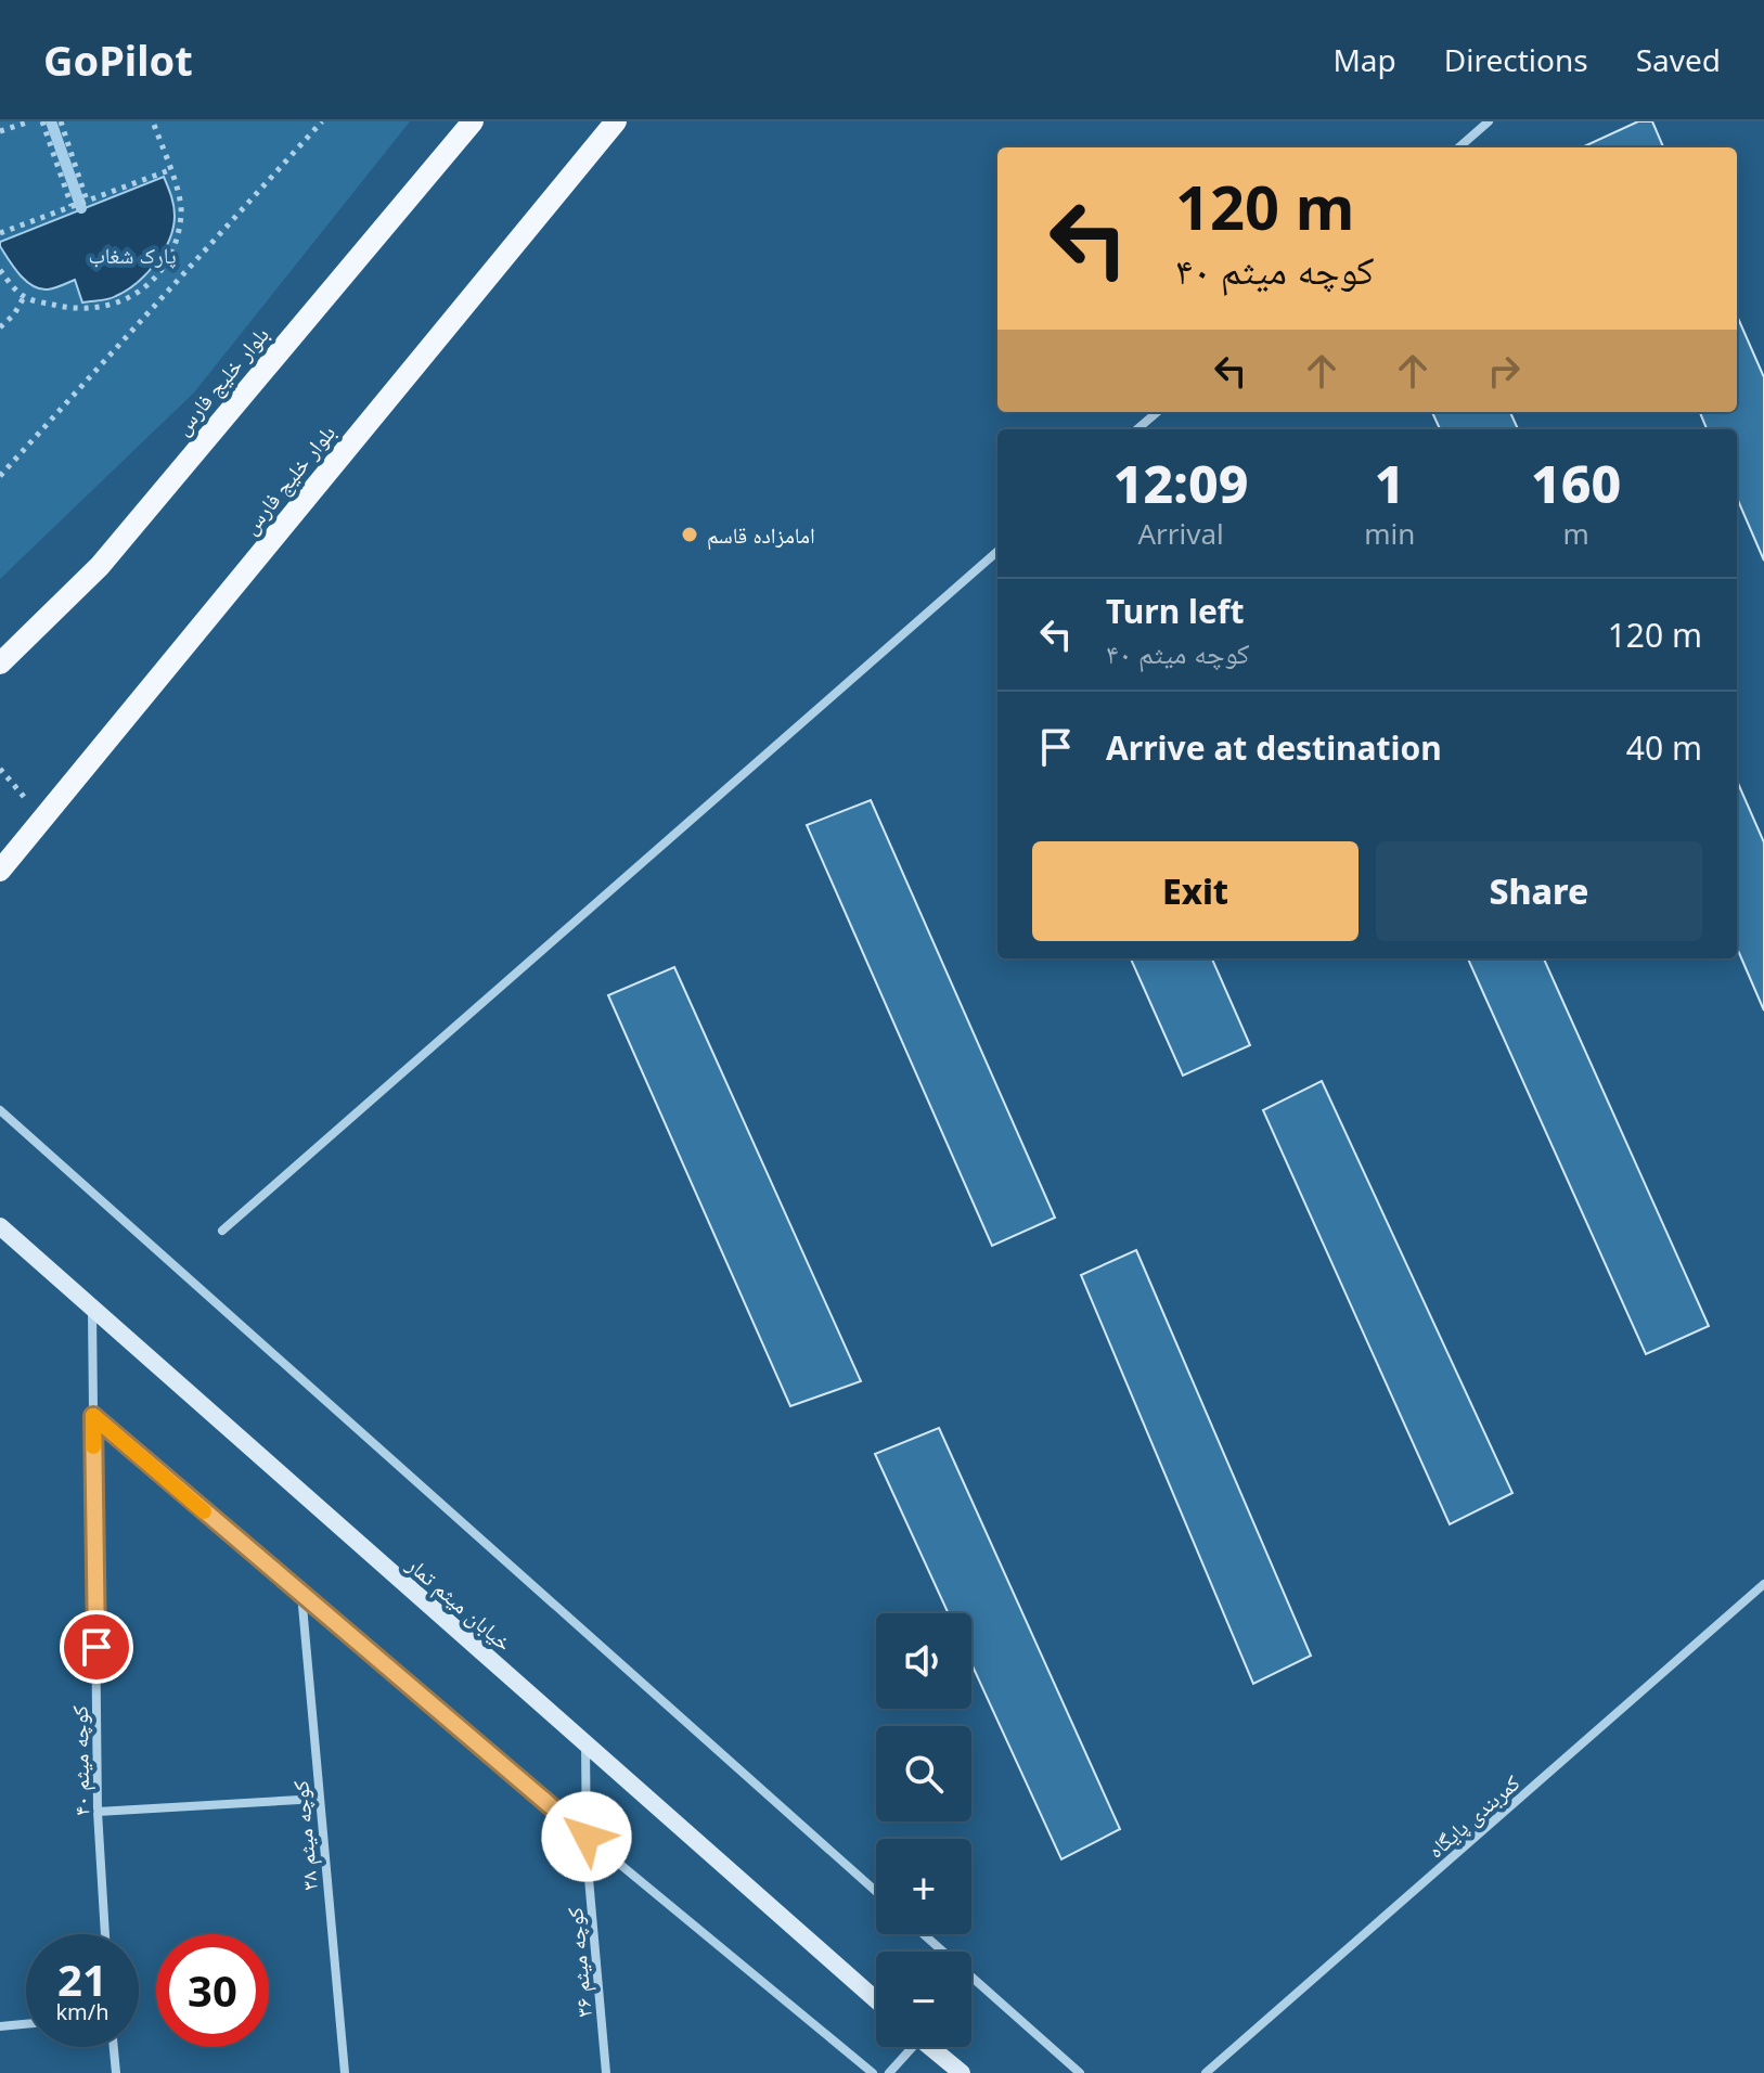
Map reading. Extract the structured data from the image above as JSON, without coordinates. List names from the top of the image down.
{
  "streets": {
    "main road": ["بلوار خلیج ‌فارس", "بلوار خلیج‌ فارس"],
    "street": [
      "خیابان میثم تمار",
      "کوچه میثم ۴۰",
      "کمربندی پایگاه",
      "کوچه میثم ۳۸",
      "کوچه میثم ۳۶"
    ]
  },
  "crossings": [
    ["خیابان میثم تمار", "کوچه میثم ۴۰"],
    ["خیابان میثم تمار", "کوچه میثم ۳۶"]
  ],
  "parks": ["پارک شغاب"],
  "places": ["امامزاده قاسم"],
  "page": {
    "header": "GoPilot",
    "nav": ["Map", "Directions", "Saved"],
    "turn": ["120 m", "کوچه میثم ۴۰"],
    "eta": [
      "12:09",
      "Arrival",
      "1",
      "min",
      "160",
      "m"
    ],
    "list": [
      {
        "name": "Turn left",
        "note": "کوچه میثم ۴۰",
        "value": "120 m"
      },
      {
        "name": "Arrive at destination",
        "value": "40 m"
      }
    ],
    "buttons": ["Exit", "Share"],
    "map_buttons": ["+", "−"],
    "speed": "21 km/h",
    "limit": "30"
  }
}
